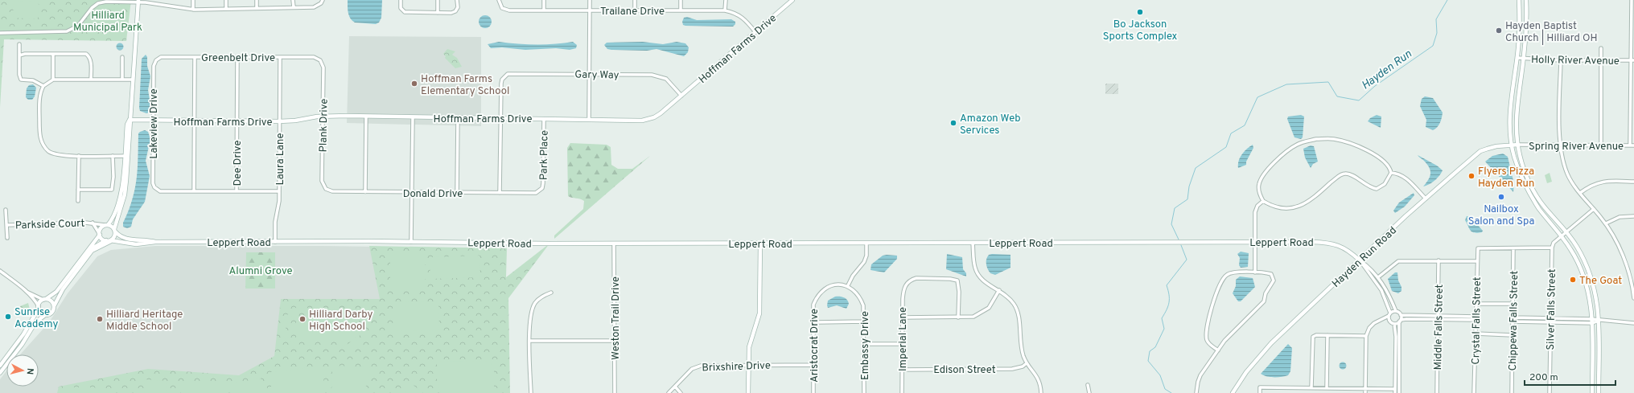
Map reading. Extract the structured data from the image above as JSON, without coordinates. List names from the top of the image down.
{
  "streets": {
    "main road": ["Hoffman Farms Drive", "Leppert Road", "Hayden Run Road"],
    "street": [
      "Trailane Drive",
      "Greenbelt Drive",
      "Holly River Avenue",
      "Gary Way",
      "Lakeview Drive",
      "Plank Drive",
      "Spring River Avenue",
      "Park Place",
      "Laura Lane",
      "Dee Drive",
      "Donald Drive",
      "Parkside Court",
      "Silver Falls Street",
      "Weston Trail Drive",
      "Crystal Falls Street",
      "Chippewa Falls Street",
      "Middle Falls Street",
      "Imperial Lane",
      "Aristocrat Drive",
      "Embassy Drive",
      "Brixshire Drive",
      "Edison Street"
    ]
  },
  "crossings": [
    ["Trailane Drive", "Hoffman Farms Drive"],
    ["Hoffman Farms Drive", "Gary Way"],
    ["Hoffman Farms Drive", "Lakeview Drive"],
    ["Hoffman Farms Drive", "Plank Drive"],
    ["Hoffman Farms Drive", "Park Place"],
    ["Hoffman Farms Drive", "Laura Lane"],
    ["Hoffman Farms Drive", "Dee Drive"],
    ["Greenbelt Drive", "Lakeview Drive"],
    ["Greenbelt Drive", "Plank Drive"],
    ["Greenbelt Drive", "Laura Lane"],
    ["Greenbelt Drive", "Dee Drive"],
    ["Plank Drive", "Donald Drive"],
    ["Spring River Avenue", "Hayden Run Road"],
    ["Park Place", "Donald Drive"],
    ["Laura Lane", "Leppert Road"],
    ["Parkside Court", "Leppert Road"],
    ["Leppert Road", "Hayden Run Road"],
    ["Leppert Road", "Weston Trail Drive"],
    ["Crystal Falls Street", "Chippewa Falls Street"],
    ["Imperial Lane", "Edison Street"],
    ["Aristocrat Drive", "Embassy Drive"],
    ["Aristocrat Drive", "Brixshire Drive"]
  ],
  "water": ["Hayden Run"],
  "parks": ["Hilliard Municipal Park", "Alumni Grove"],
  "places": [
    "Bo Jackson Sports Complex",
    "Hayden Baptist Church | Hilliard OH",
    "Hoffman Farms Elementary School",
    "Amazon Web Services",
    "Flyers Pizza Hayden Run",
    "Nailbox Salon and Spa",
    "The Goat",
    "Sunrise Academy",
    "Hilliard Heritage Middle School",
    "Hilliard Darby High School"
  ],
  "scale_bar": "200 m",
  "north": "right"
}
